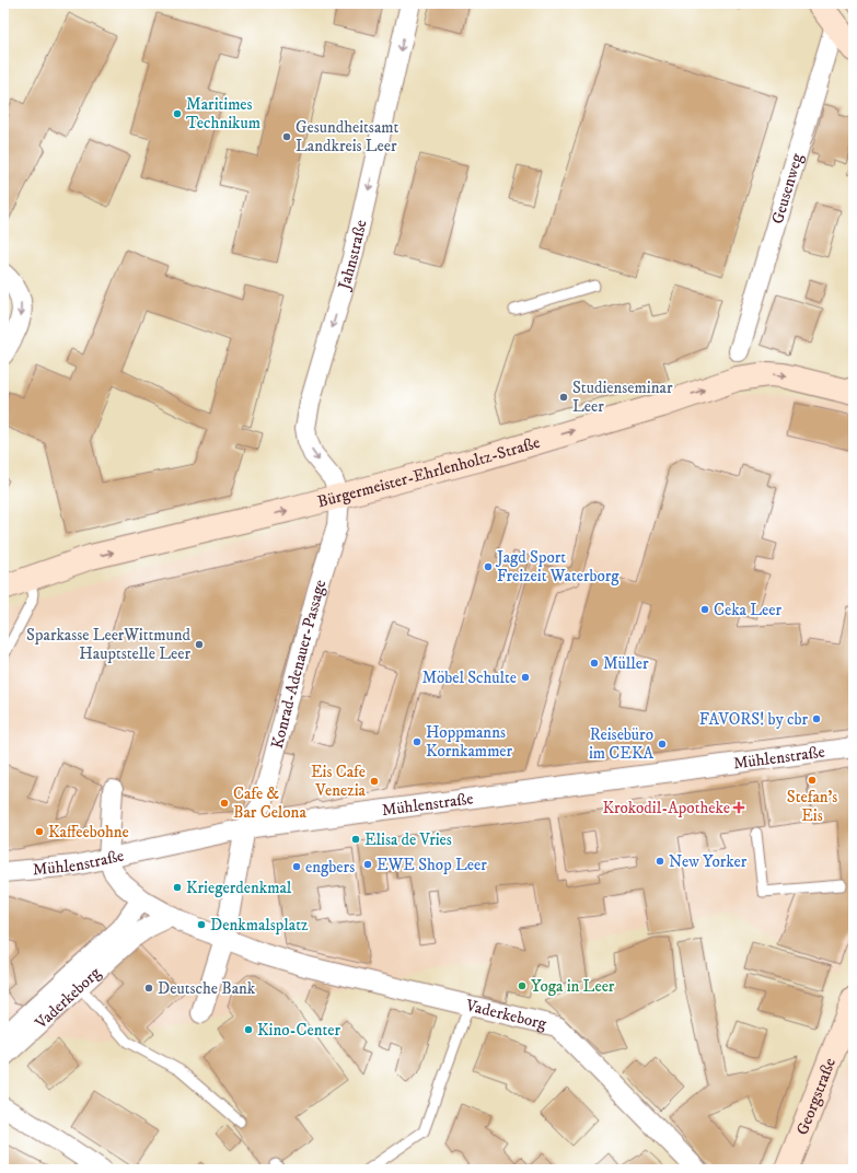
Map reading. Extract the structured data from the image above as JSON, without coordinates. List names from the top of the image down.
{
  "streets": {
    "main road": ["Bürgermeister-Ehrlenholtz-Straße", "Georgstraße"],
    "street": [
      "Geusenweg",
      "Jahnstraße",
      "Konrad-Adenauer-Passage",
      "Mühlenstraße",
      "Vaderkeborg"
    ]
  },
  "crossings": [
    ["Jahnstraße", "Bürgermeister-Ehrlenholtz-Straße"],
    ["Jahnstraße", "Konrad-Adenauer-Passage"],
    ["Bürgermeister-Ehrlenholtz-Straße", "Konrad-Adenauer-Passage"],
    ["Konrad-Adenauer-Passage", "Mühlenstraße"],
    ["Mühlenstraße", "Vaderkeborg"]
  ],
  "one_way": ["Jahnstraße", "Bürgermeister-Ehrlenholtz-Straße"],
  "places": {
    "other": [
      "Maritimes Technikum",
      "Gesundheitsamt Landkreis Leer",
      "Studienseminar Leer",
      "Jagd Sport Freizeit Waterborg",
      "Ceka Leer",
      "Sparkasse LeerWittmund Hauptstelle Leer",
      "Müller",
      "Möbel Schulte",
      "FAVORS! by cbr",
      "Hoppmanns Kornkammer",
      "Reisebüro im CEKA",
      "Stefan's Eis",
      "Eis Cafe Venezia",
      "Cafe & Bar Celona",
      "Kaffeebohne",
      "Elisa de Vries",
      "New Yorker",
      "EWE Shop Leer",
      "engbers",
      "Kriegerdenkmal",
      "Denkmalsplatz",
      "Yoga in Leer",
      "Deutsche Bank",
      "Kino-Center"
    ],
    "health": ["Krokodil-Apotheke"]
  }
}
